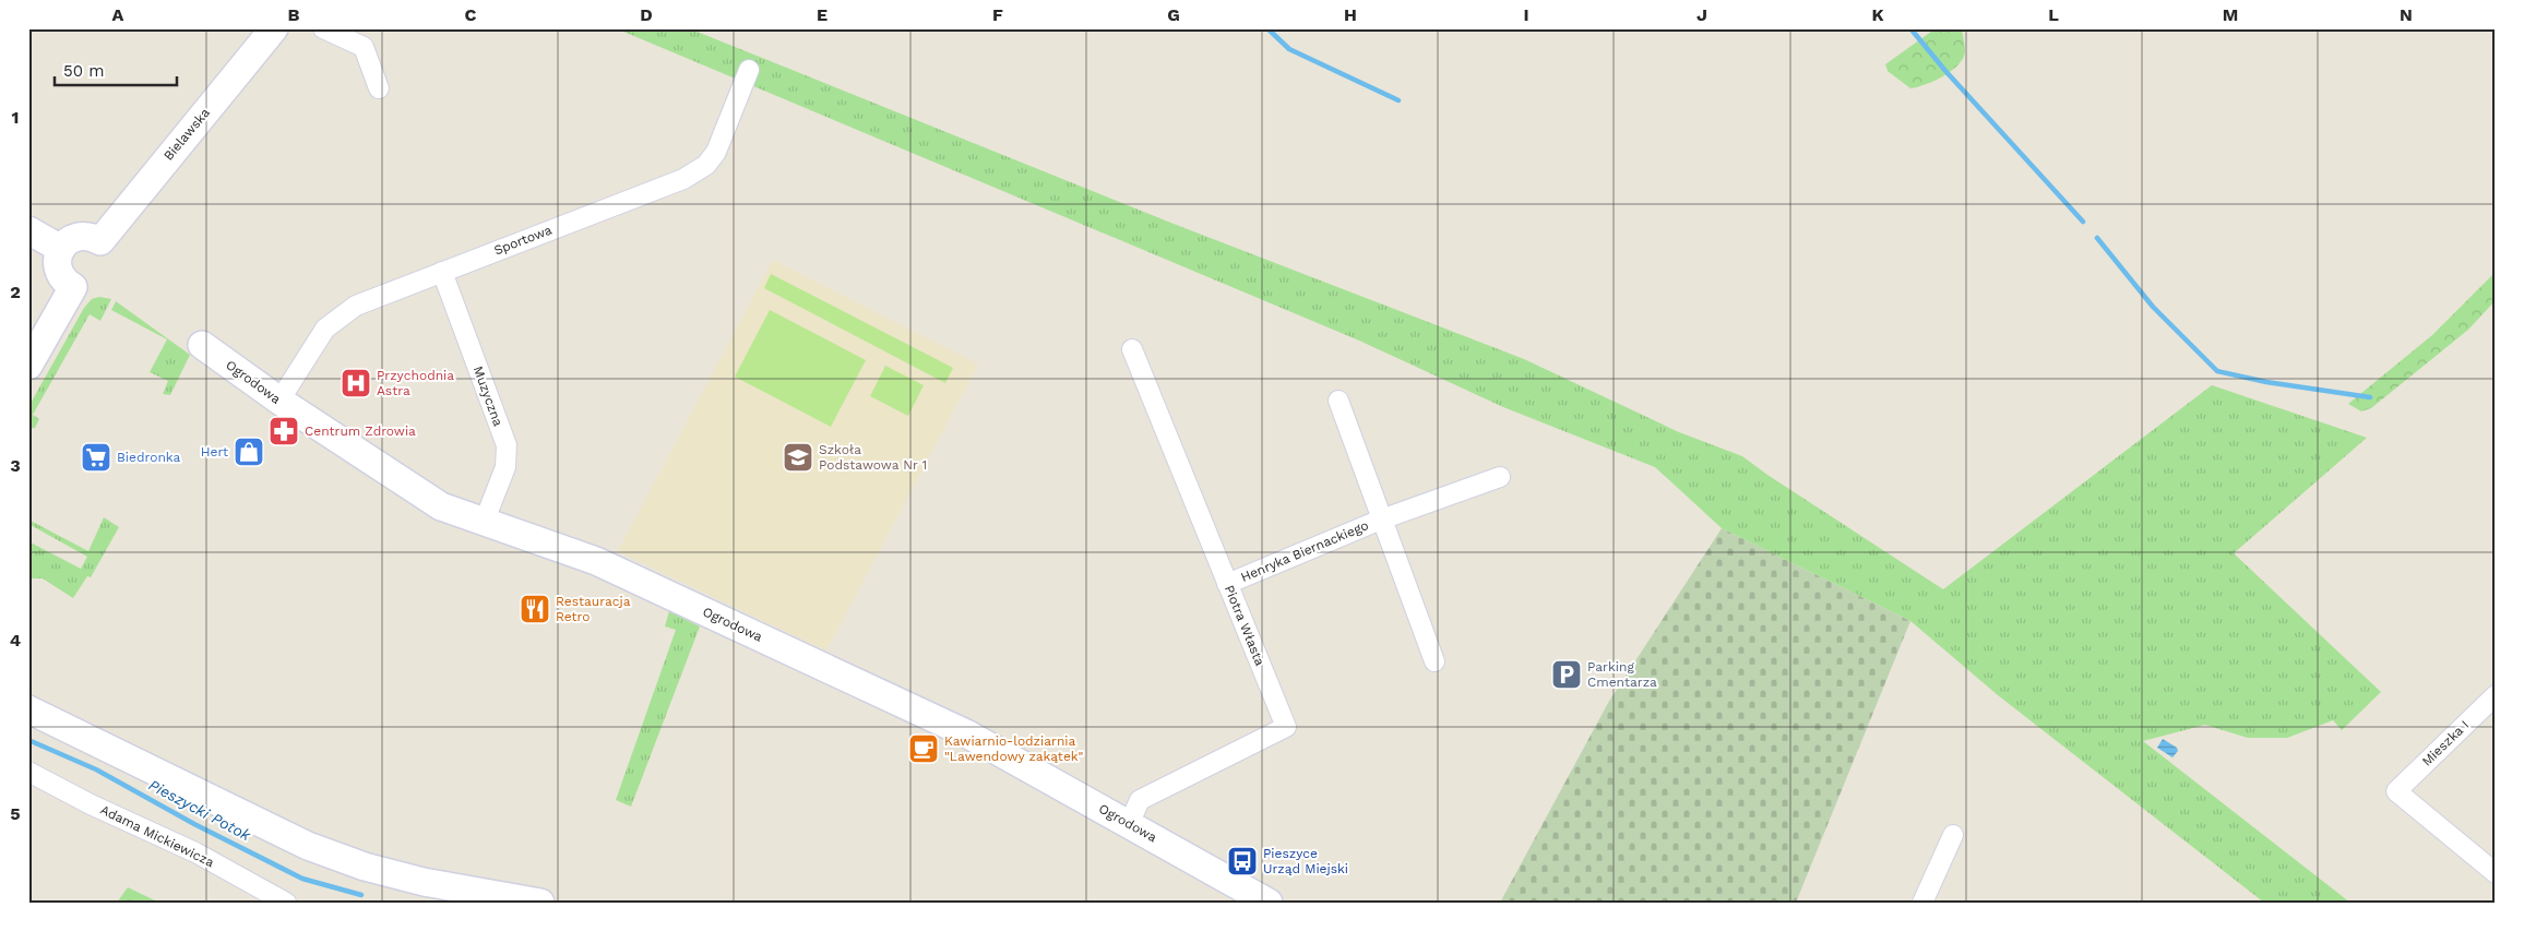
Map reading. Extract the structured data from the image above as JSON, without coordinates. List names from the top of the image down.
{
  "streets": {
    "street": [
      "Bielawska",
      "Sportowa",
      "Ogrodowa",
      "Muzyczna",
      "Henryka Biernackiego",
      "Piotra Własta",
      "Mieszka I",
      "Adama Mickiewicza"
    ]
  },
  "crossings": [
    ["Sportowa", "Ogrodowa"],
    ["Sportowa", "Muzyczna"],
    ["Ogrodowa", "Muzyczna"],
    ["Ogrodowa", "Piotra Własta"],
    ["Henryka Biernackiego", "Piotra Własta"]
  ],
  "water": ["Pieszycki Potok"],
  "places": {
    "hospital": ["Przychodnia Astra"],
    "pharmacy": ["Centrum Zdrowia"],
    "shop": ["Hert"],
    "supermarket": ["Biedronka"],
    "school or university": ["Szkoła Podstawowa Nr 1"],
    "restaurant": ["Restauracja Retro"],
    "parking": ["Parking Cmentarza"],
    "cafe": ["Kawiarnio-lodziarnia \"Lawendowy zakątek\""],
    "bus stop": ["Pieszyce Urząd Miejski"]
  },
  "scale_bar": "50 m",
  "grid": {
    "columns": [
      "A",
      "B",
      "C",
      "D",
      "E",
      "F",
      "G",
      "H",
      "I",
      "J",
      "K",
      "L",
      "M",
      "N"
    ],
    "rows": [
      "1",
      "2",
      "3",
      "4",
      "5"
    ]
  }
}
